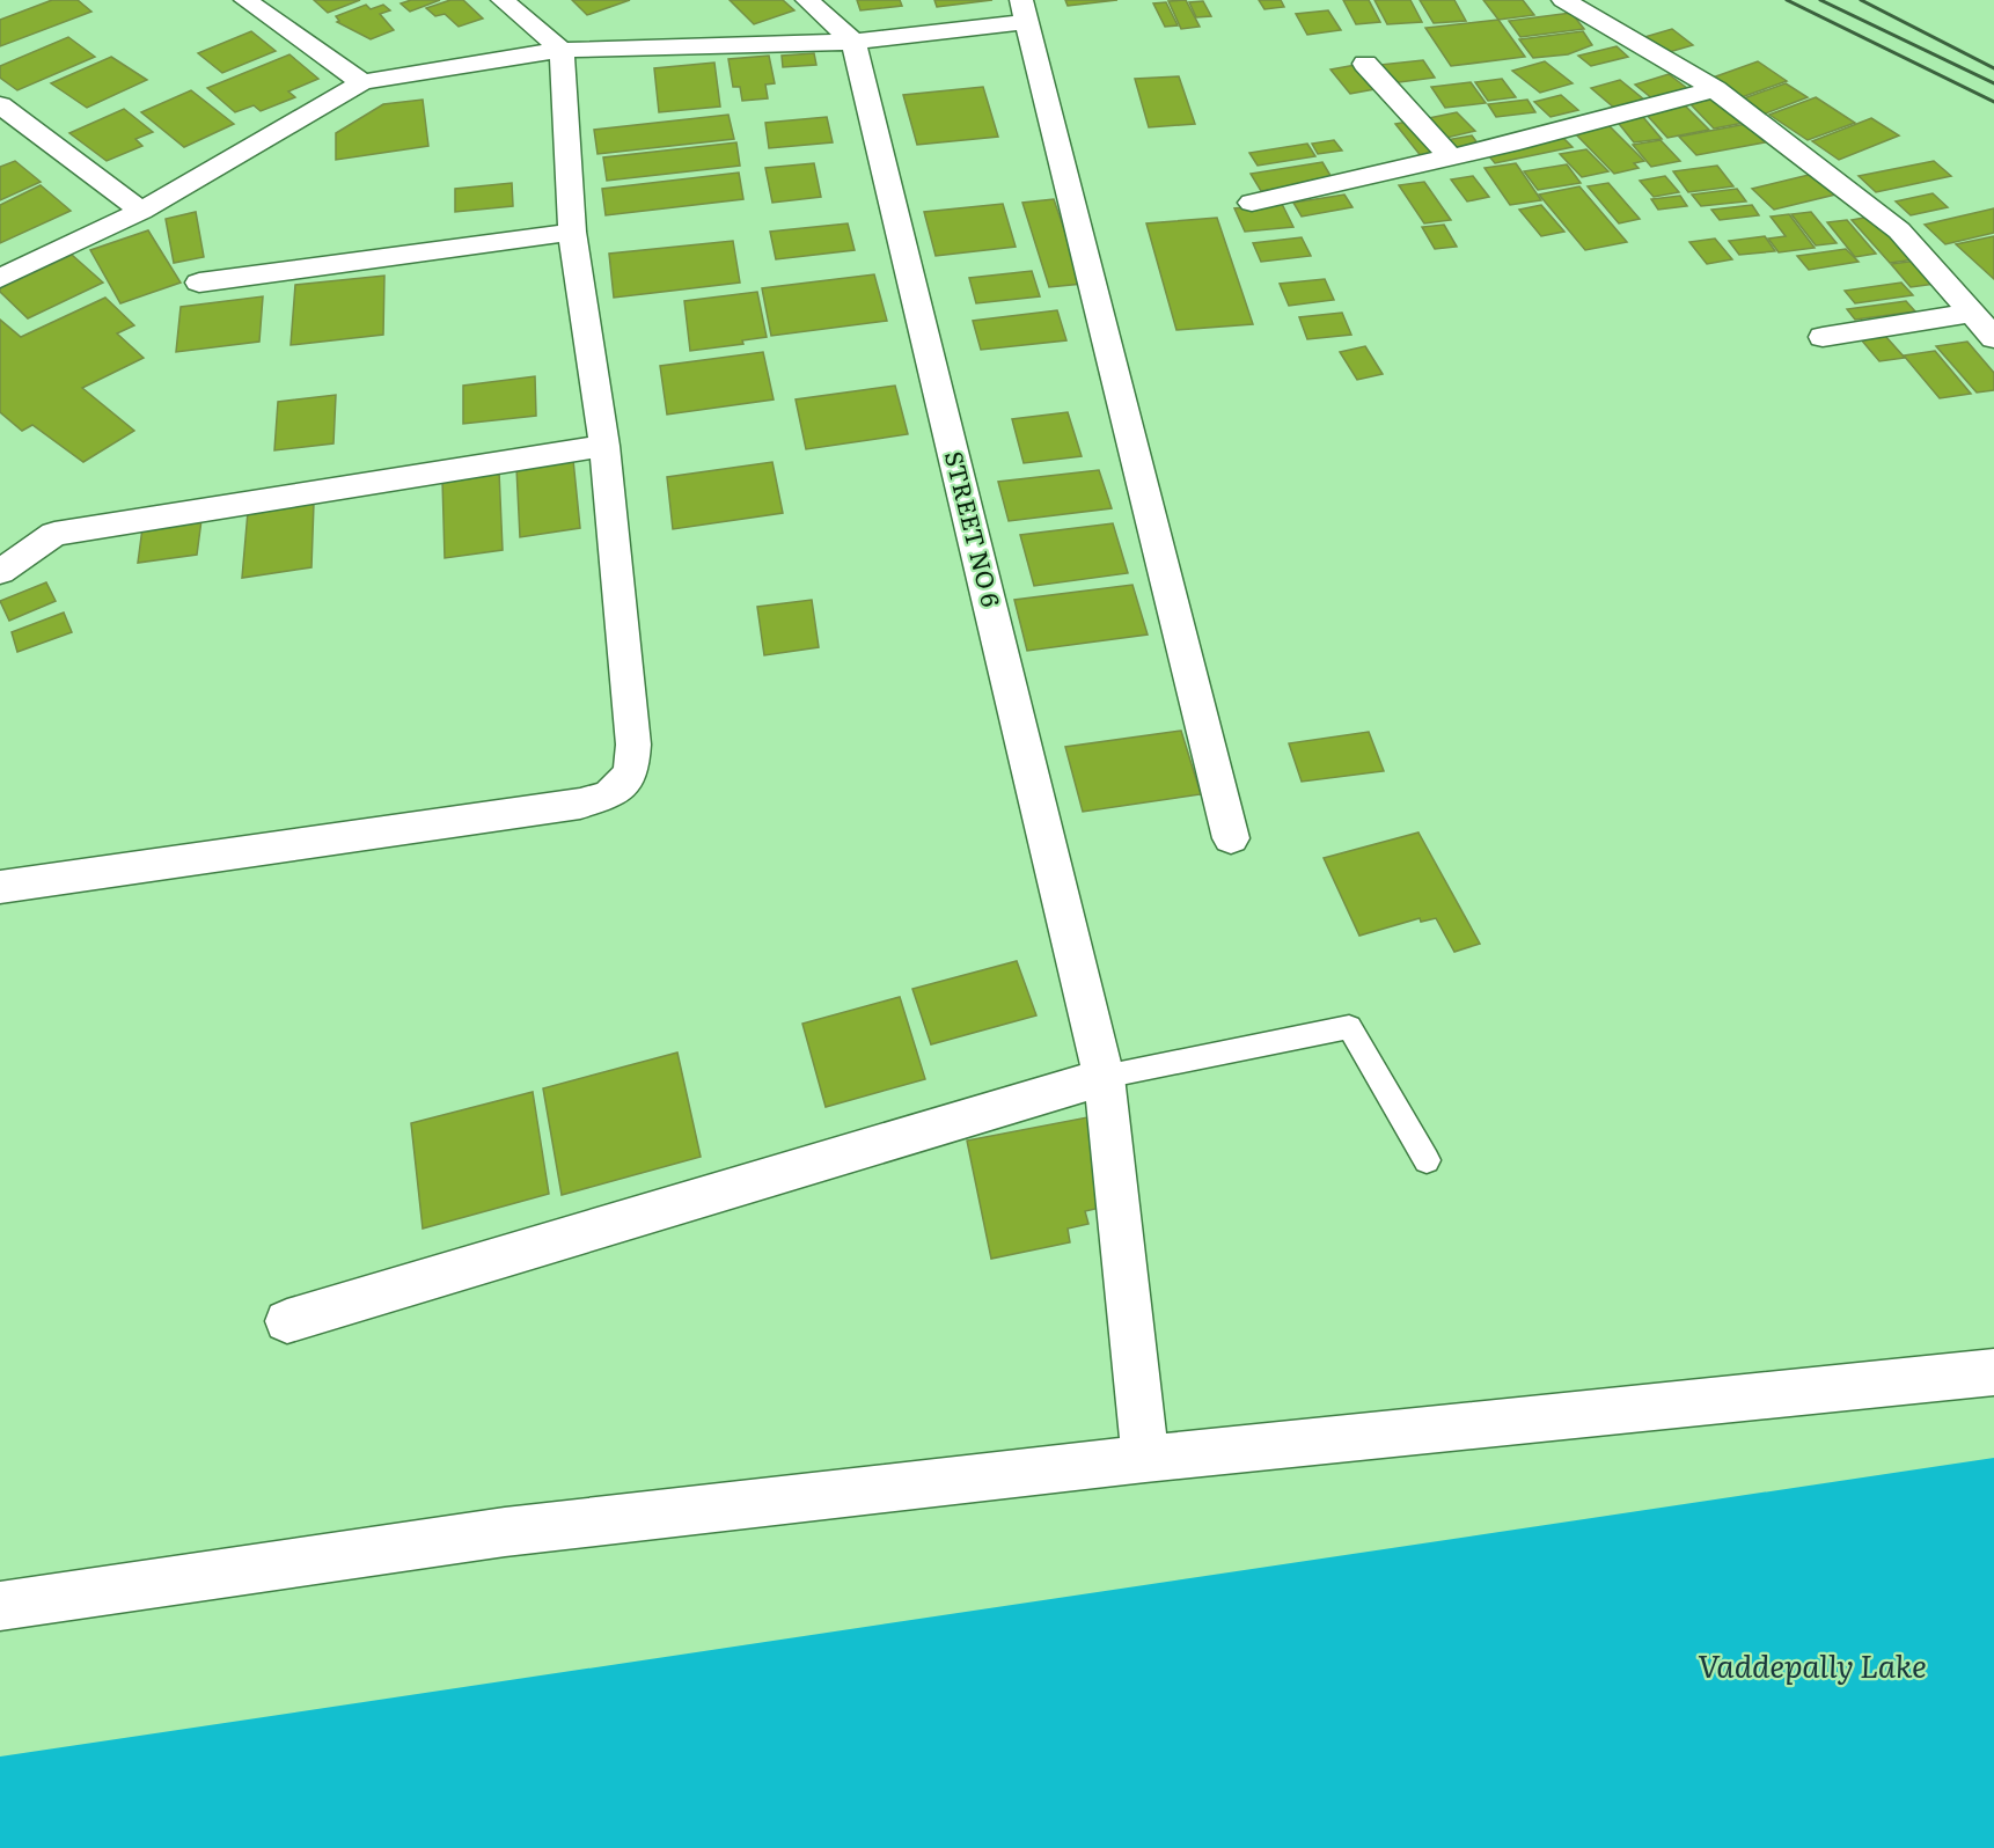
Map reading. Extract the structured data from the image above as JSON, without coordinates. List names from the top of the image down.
{
  "streets": {
    "street": ["STREET NO 6"]
  },
  "water": ["Vaddepally Lake"]
}
